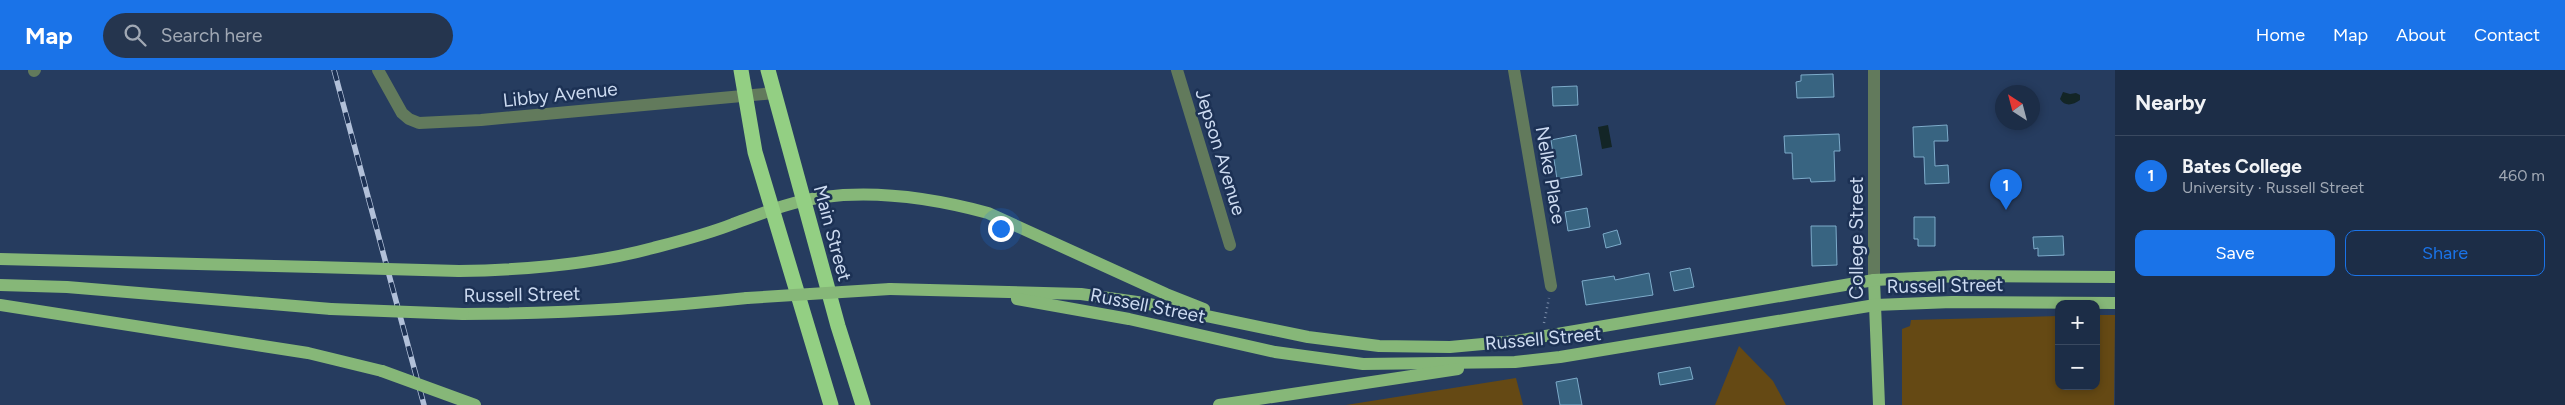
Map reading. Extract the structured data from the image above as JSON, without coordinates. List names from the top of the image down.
{
  "streets": {
    "highway": ["Main Street"],
    "main road": ["College Street", "Russell Street"],
    "street": ["Libby Avenue", "Jepson Avenue", "Nelke Place"]
  },
  "crossings": [
    ["Libby Avenue", "Main Street"],
    ["College Street", "Russell Street"]
  ],
  "north": "top left",
  "page": {
    "header": "Map",
    "search": "Search here",
    "nav": [
      "Home",
      "Map",
      "About",
      "Contact"
    ],
    "heading": "Nearby",
    "list": [
      {
        "mark": "1",
        "name": "Bates College",
        "note": "University · Russell Street",
        "value": "460 m"
      }
    ],
    "pins": "1",
    "buttons": ["Save", "Share"],
    "map_buttons": ["+", "−"]
  }
}
